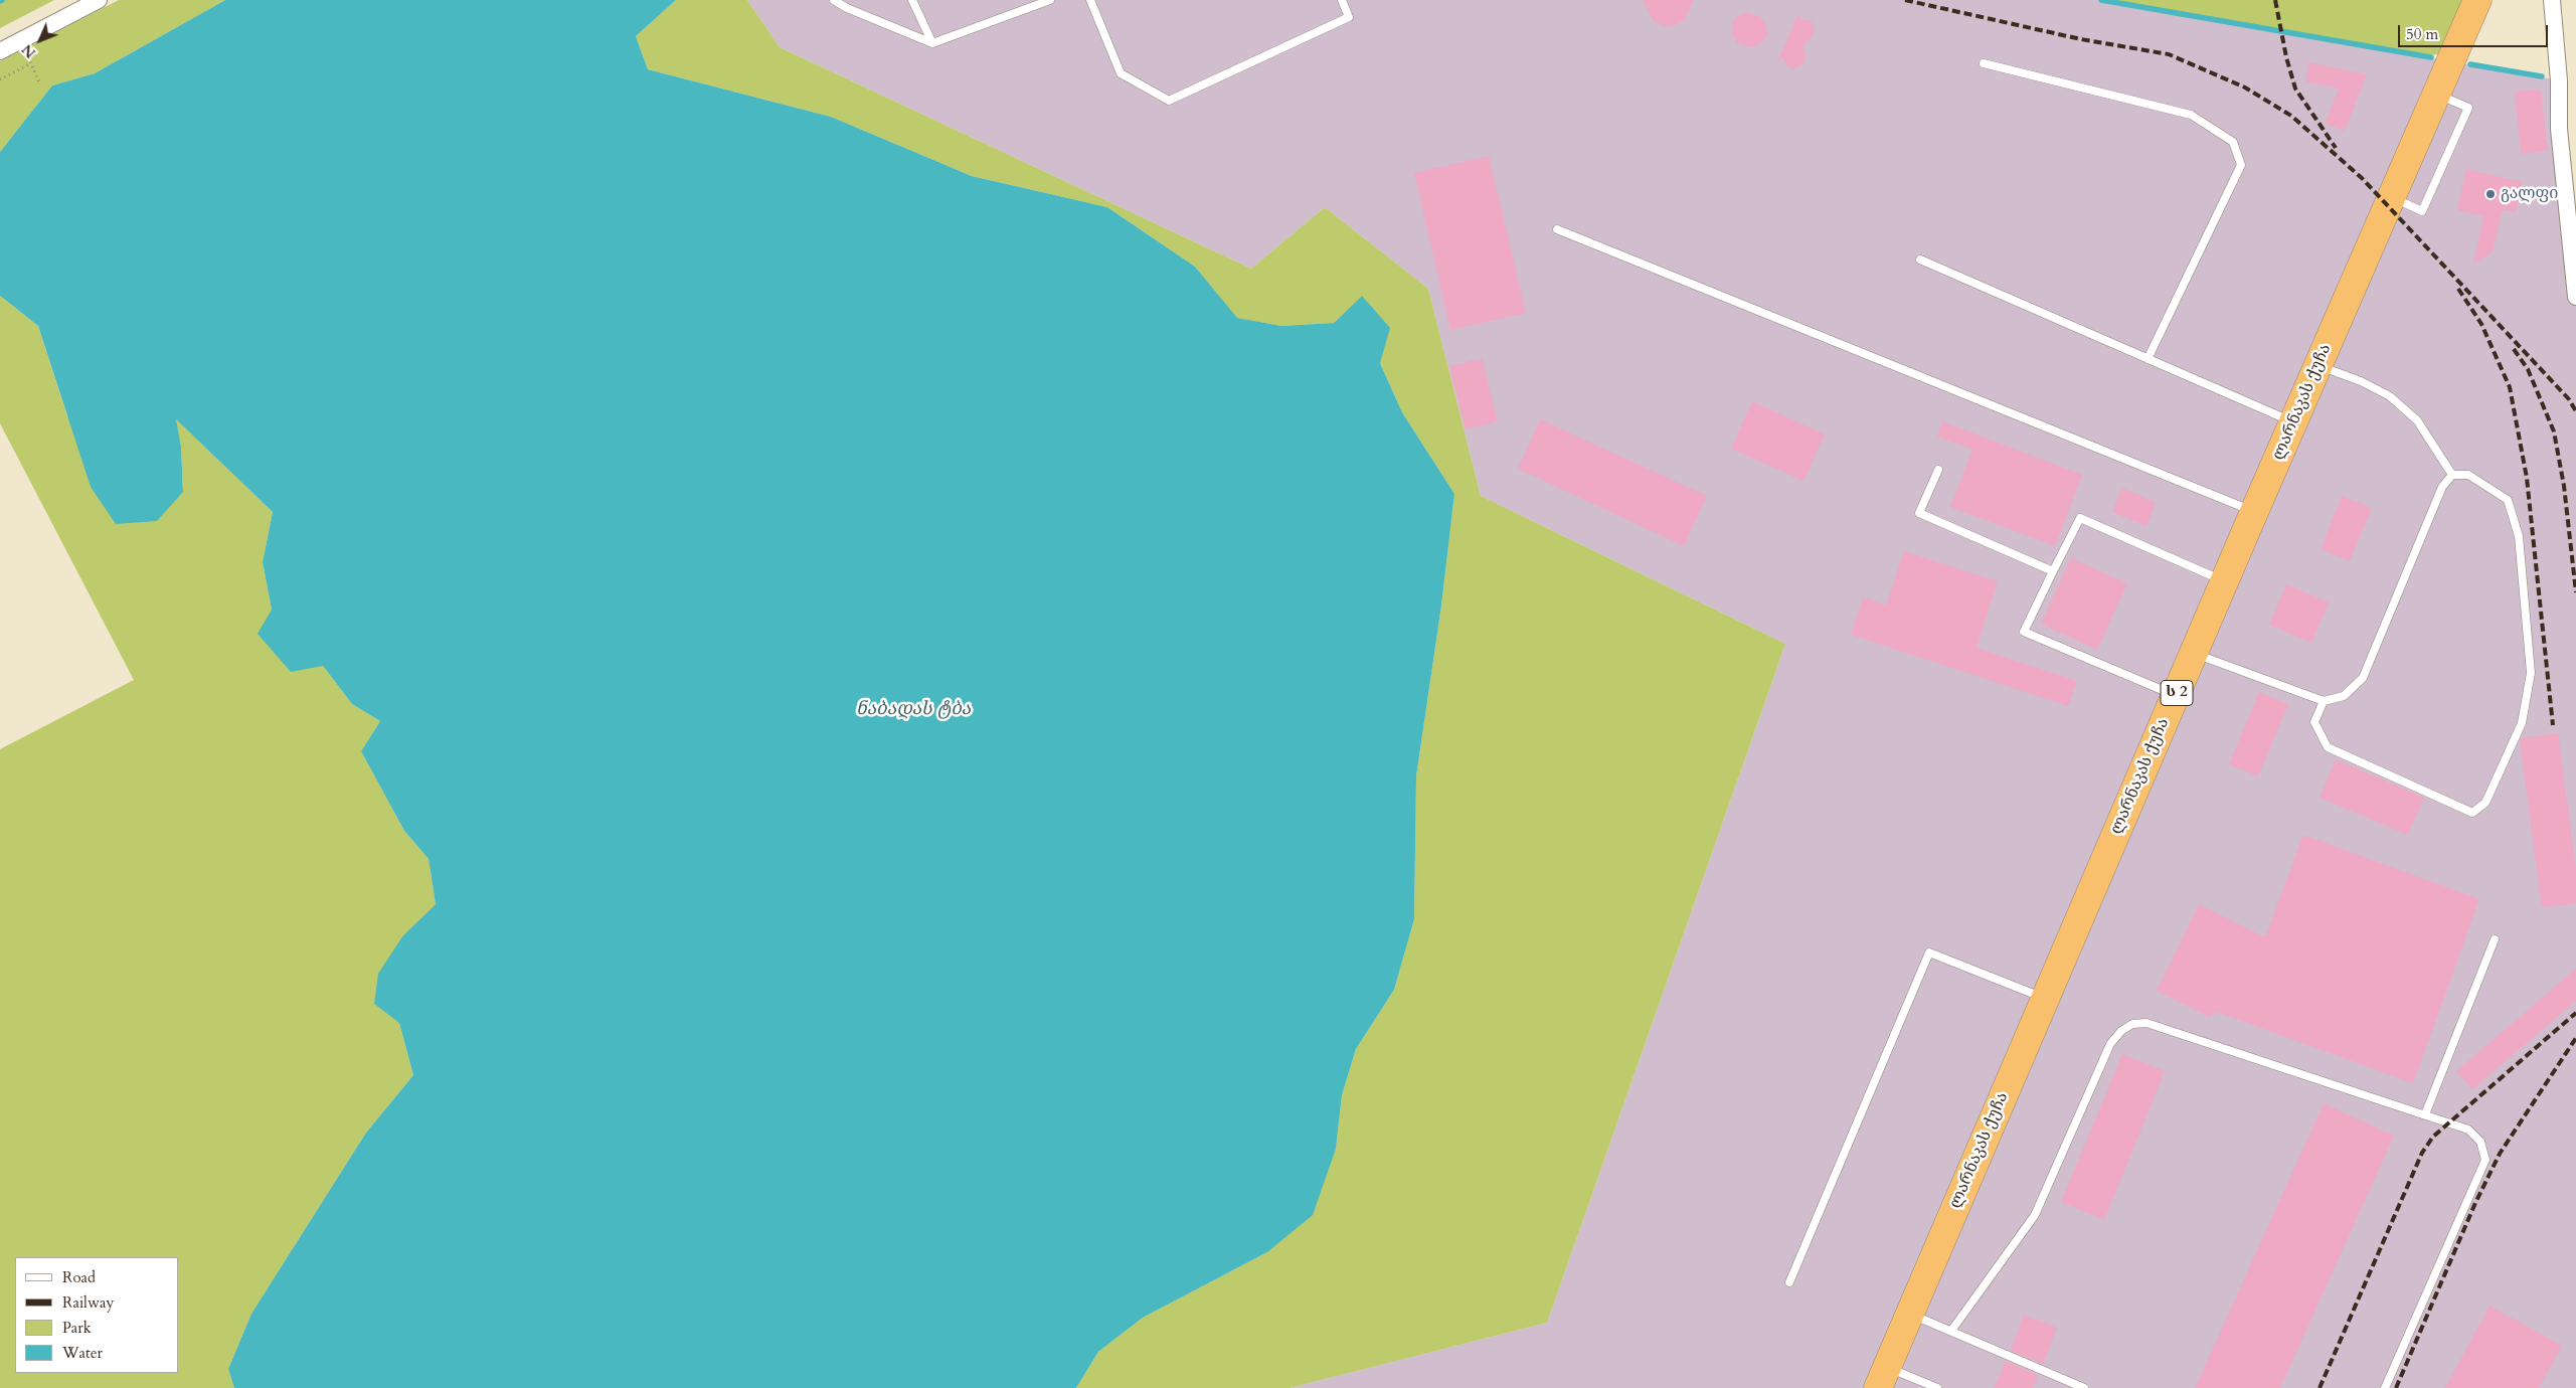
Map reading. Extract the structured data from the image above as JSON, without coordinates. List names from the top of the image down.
{
  "streets": {
    "highway": ["ლარნაკას ქუჩა", "ს 2"]
  },
  "water": ["ნაბადას ტბა"],
  "places": ["გალფი"],
  "legend": [
    "Road",
    "Railway",
    "Park",
    "Water"
  ],
  "scale_bar": "50 m",
  "north": "bottom left"
}
